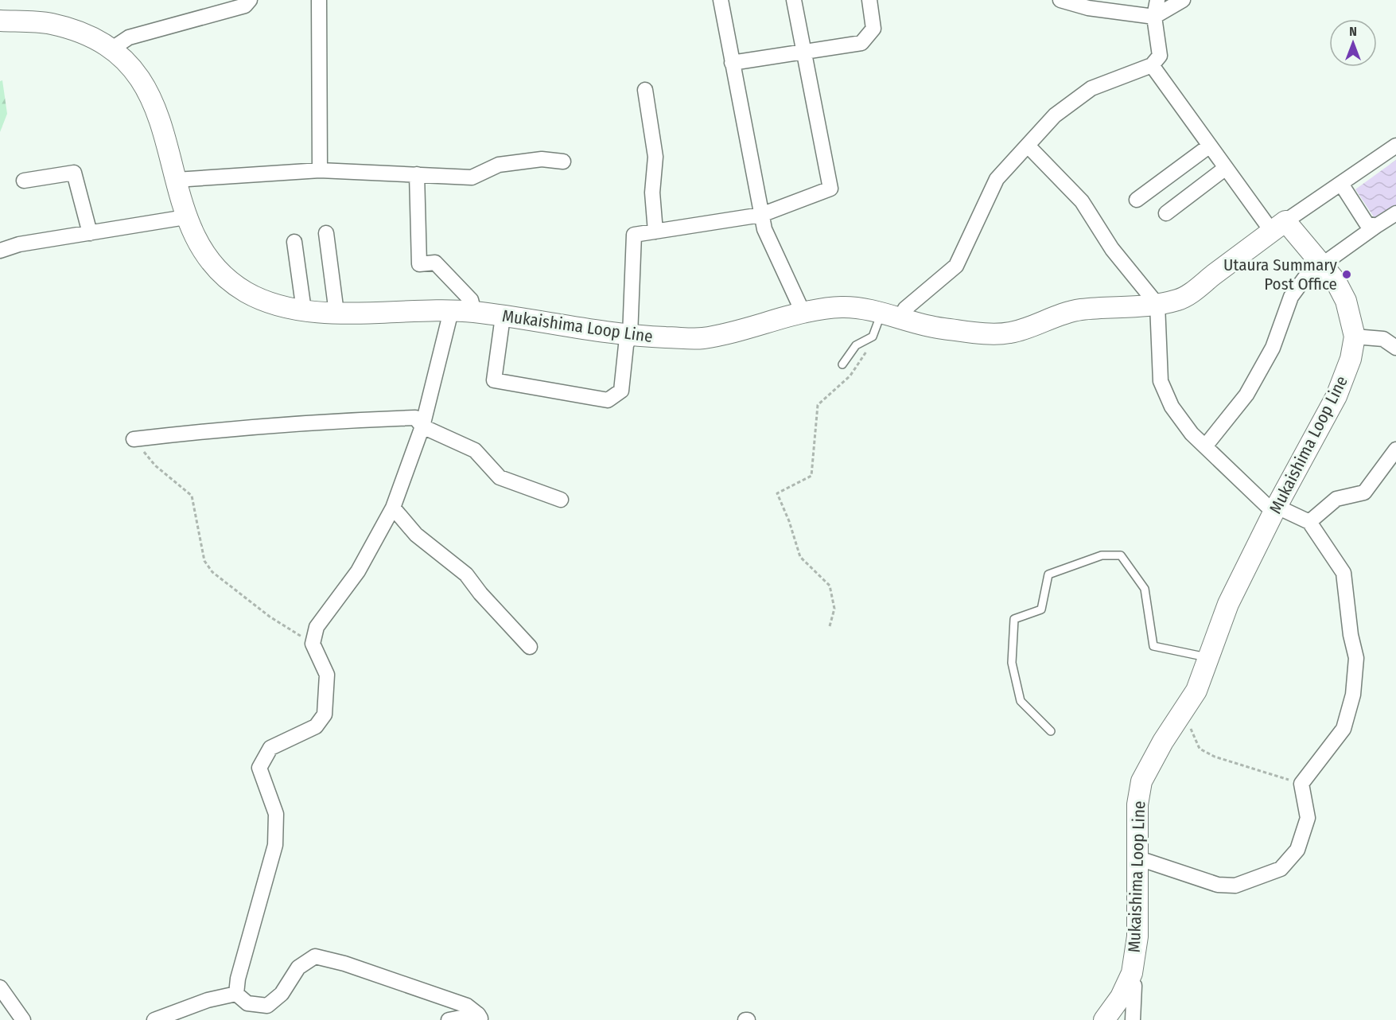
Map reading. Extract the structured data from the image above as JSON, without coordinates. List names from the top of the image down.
{
  "streets": {
    "main road": ["Mukaishima Loop Line"]
  },
  "places": ["Utaura Summary Post Office"],
  "north": "top"
}
